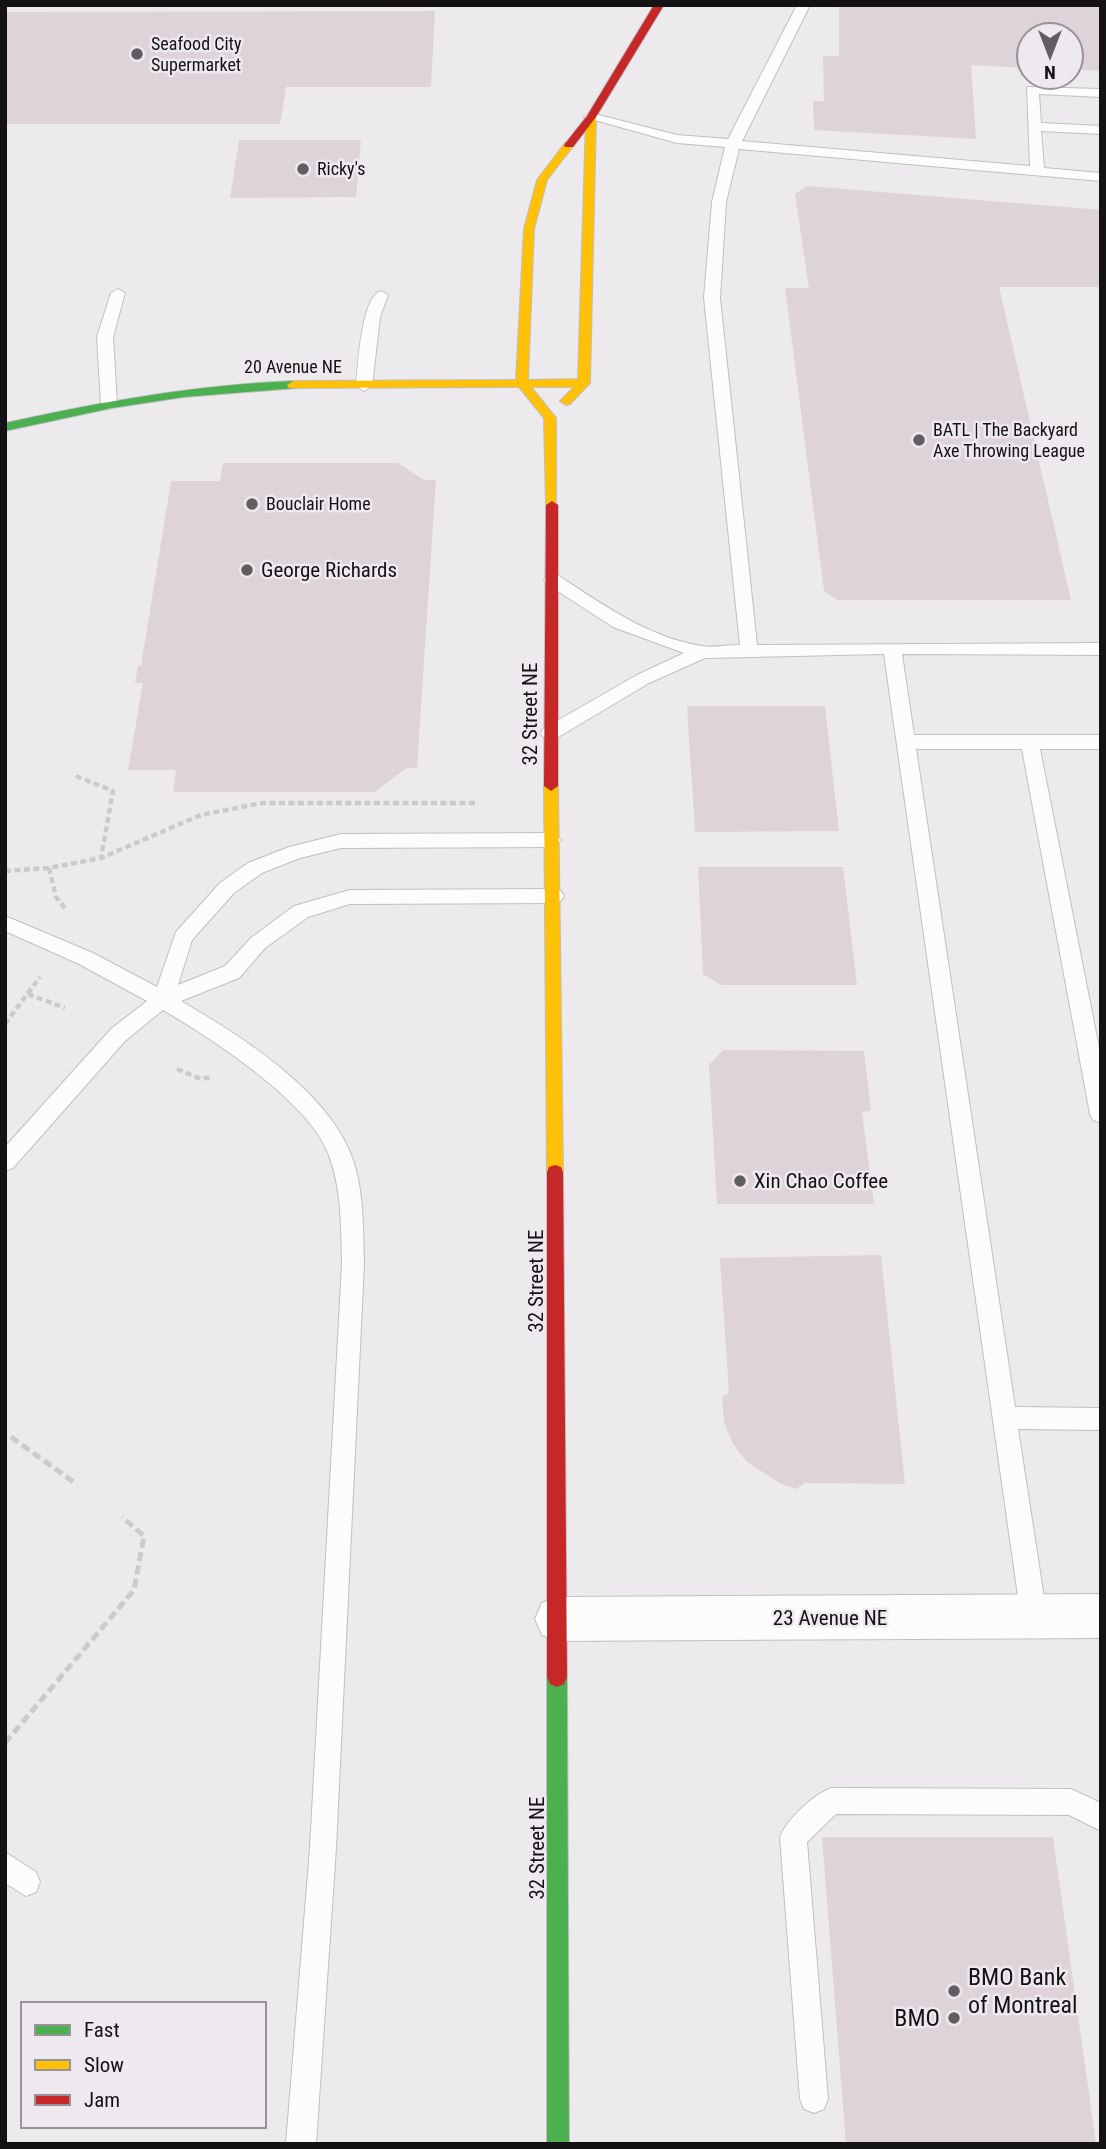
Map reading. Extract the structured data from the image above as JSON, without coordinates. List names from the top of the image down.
{
  "streets": {
    "street": ["20 Avenue NE", "32 Street NE", "23 Avenue NE"]
  },
  "crossings": [
    ["32 Street NE", "23 Avenue NE"]
  ],
  "places": [
    "Seafood City Supermarket",
    "Ricky's",
    "BATL | The Backyard Axe Throwing League",
    "Bouclair Home",
    "George Richards",
    "Xin Chao Coffee",
    "BMO Bank of Montreal",
    "BMO"
  ],
  "legend": ["Fast", "Slow", "Jam"],
  "north": "bottom"
}
